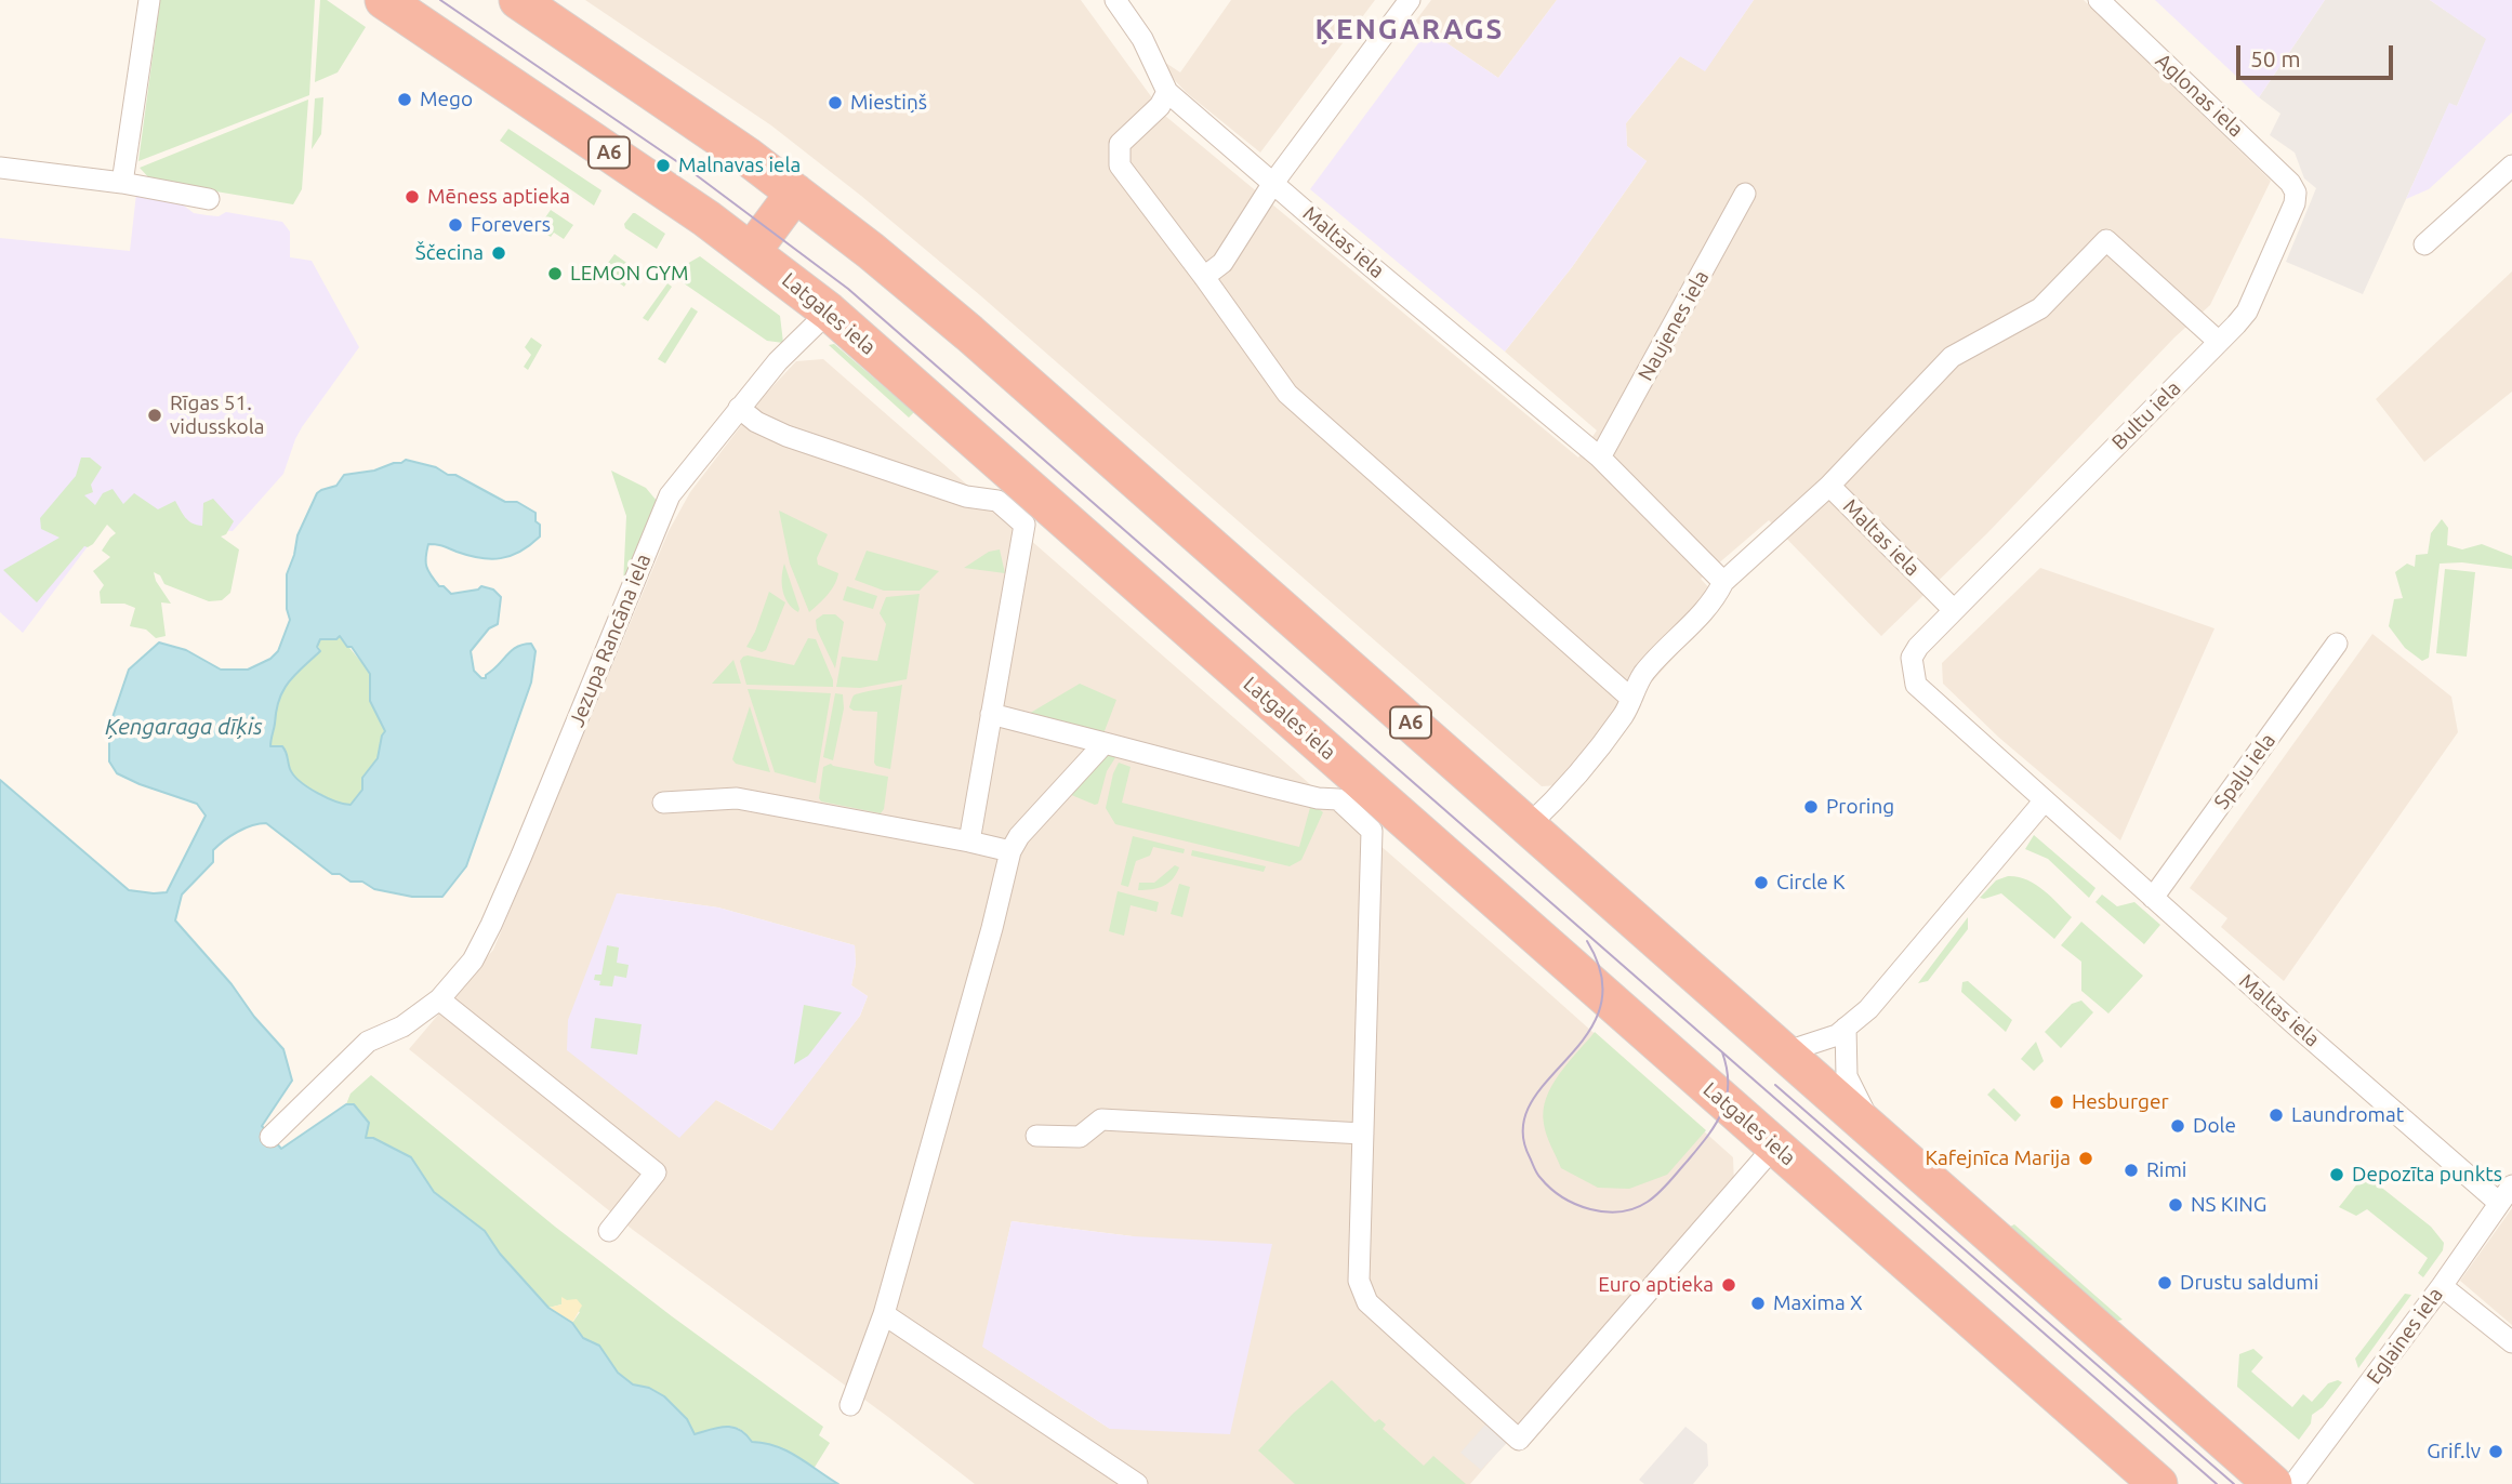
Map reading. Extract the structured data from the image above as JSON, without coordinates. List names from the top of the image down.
{
  "streets": {
    "highway": ["A6", "Latgales iela"],
    "street": [
      "Aglonas iela",
      "Maltas iela",
      "Naujenes iela",
      "Bultu iela",
      "Jezupa Rancāna iela",
      "Spaļu iela",
      "Eglaines iela"
    ]
  },
  "crossings": [
    ["Aglonas iela", "Bultu iela"],
    ["Maltas iela", "Naujenes iela"],
    ["Maltas iela", "Bultu iela"],
    ["Maltas iela", "Spaļu iela"],
    ["Maltas iela", "Eglaines iela"],
    ["Latgales iela", "Jezupa Rancāna iela"]
  ],
  "districts": ["ĶENGARAGS"],
  "water": ["Ķengaraga dīķis"],
  "places": [
    "Mego",
    "Miestiņš",
    "Malnavas iela",
    "Mēness aptieka",
    "Forevers",
    "Ščecina",
    "LEMON GYM",
    "Rīgas 51. vidusskola",
    "Proring",
    "Circle K",
    "Hesburger",
    "Laundromat",
    "Dole",
    "Kafejnīca Marija",
    "Rimi",
    "Depozīta punkts",
    "NS KING",
    "Drustu saldumi",
    "Euro aptieka",
    "Maxima X",
    "Grif.lv"
  ],
  "scale_bar": "50 m"
}
